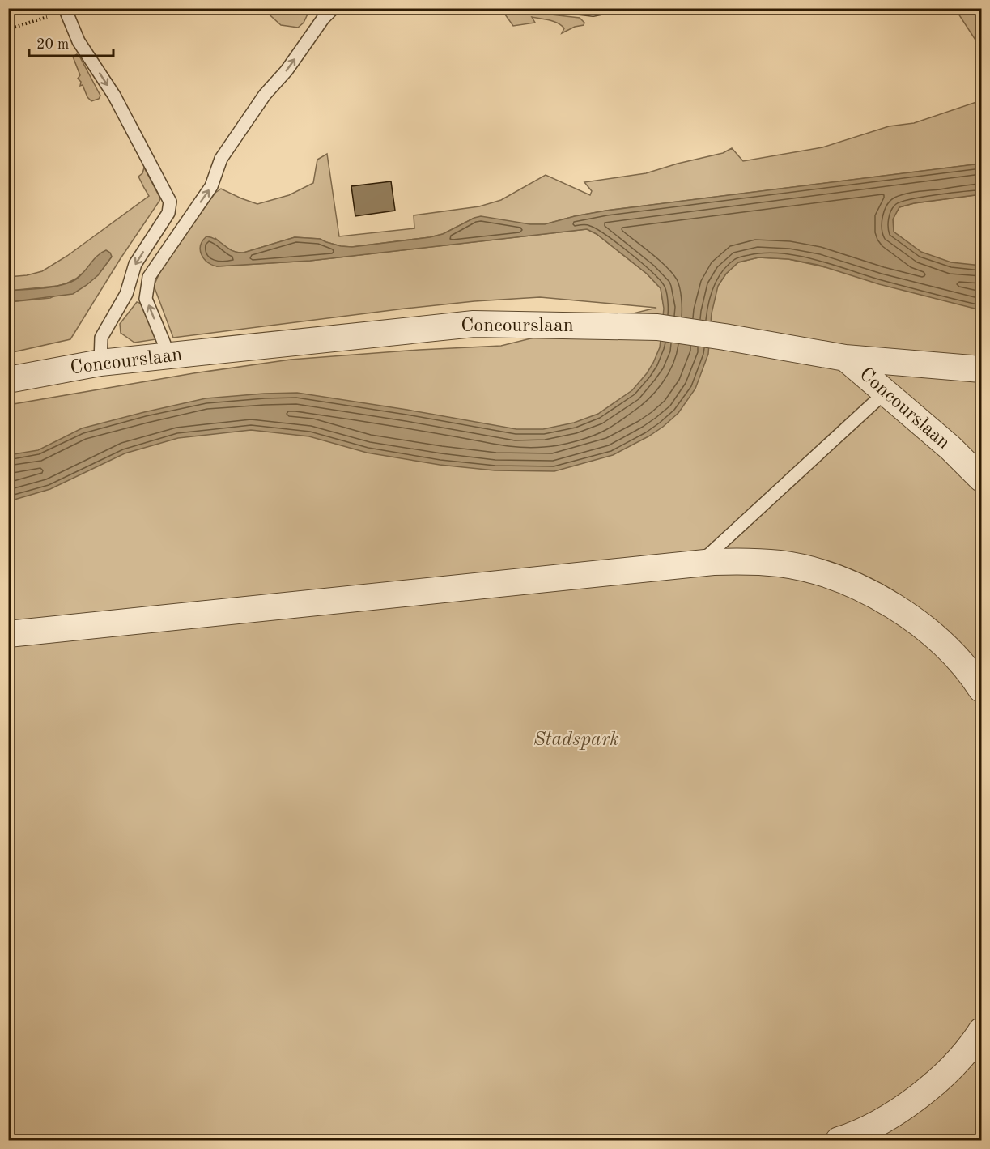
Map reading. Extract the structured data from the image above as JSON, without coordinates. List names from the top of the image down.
{
  "streets": {
    "street": ["Concourslaan"]
  },
  "parks": ["Stadspark"],
  "scale_bar": "20 m"
}
